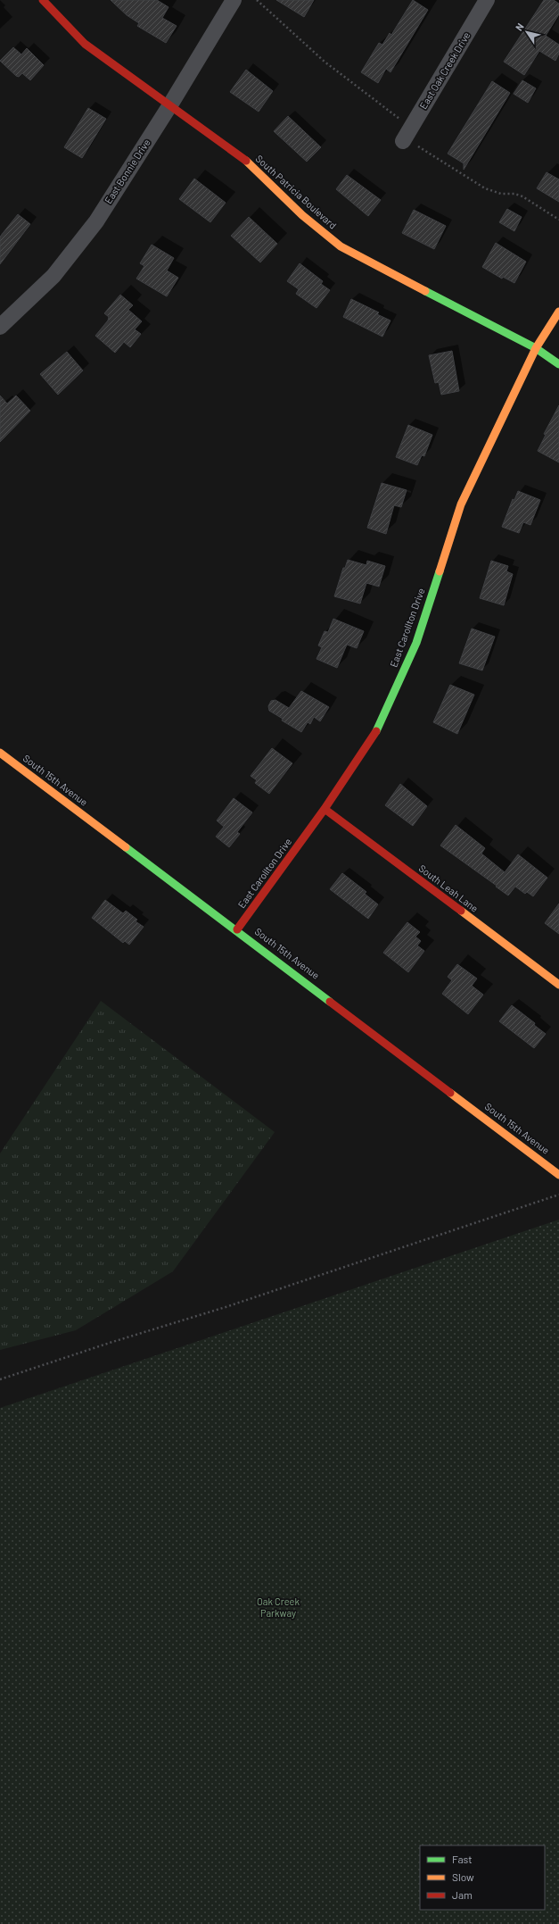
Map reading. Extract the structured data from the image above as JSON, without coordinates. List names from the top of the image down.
{
  "streets": {
    "street": [
      "East Oak Creek Drive",
      "East Bonnie Drive",
      "South Patricia Boulevard",
      "East Carollton Drive",
      "South 15th Avenue",
      "South Leah Lane"
    ]
  },
  "crossings": [
    ["East Bonnie Drive", "South Patricia Boulevard"],
    ["South Patricia Boulevard", "East Carollton Drive"],
    ["East Carollton Drive", "South 15th Avenue"],
    ["East Carollton Drive", "South Leah Lane"]
  ],
  "parks": ["Oak Creek Parkway"],
  "legend": ["Fast", "Slow", "Jam"],
  "north": "top left"
}
